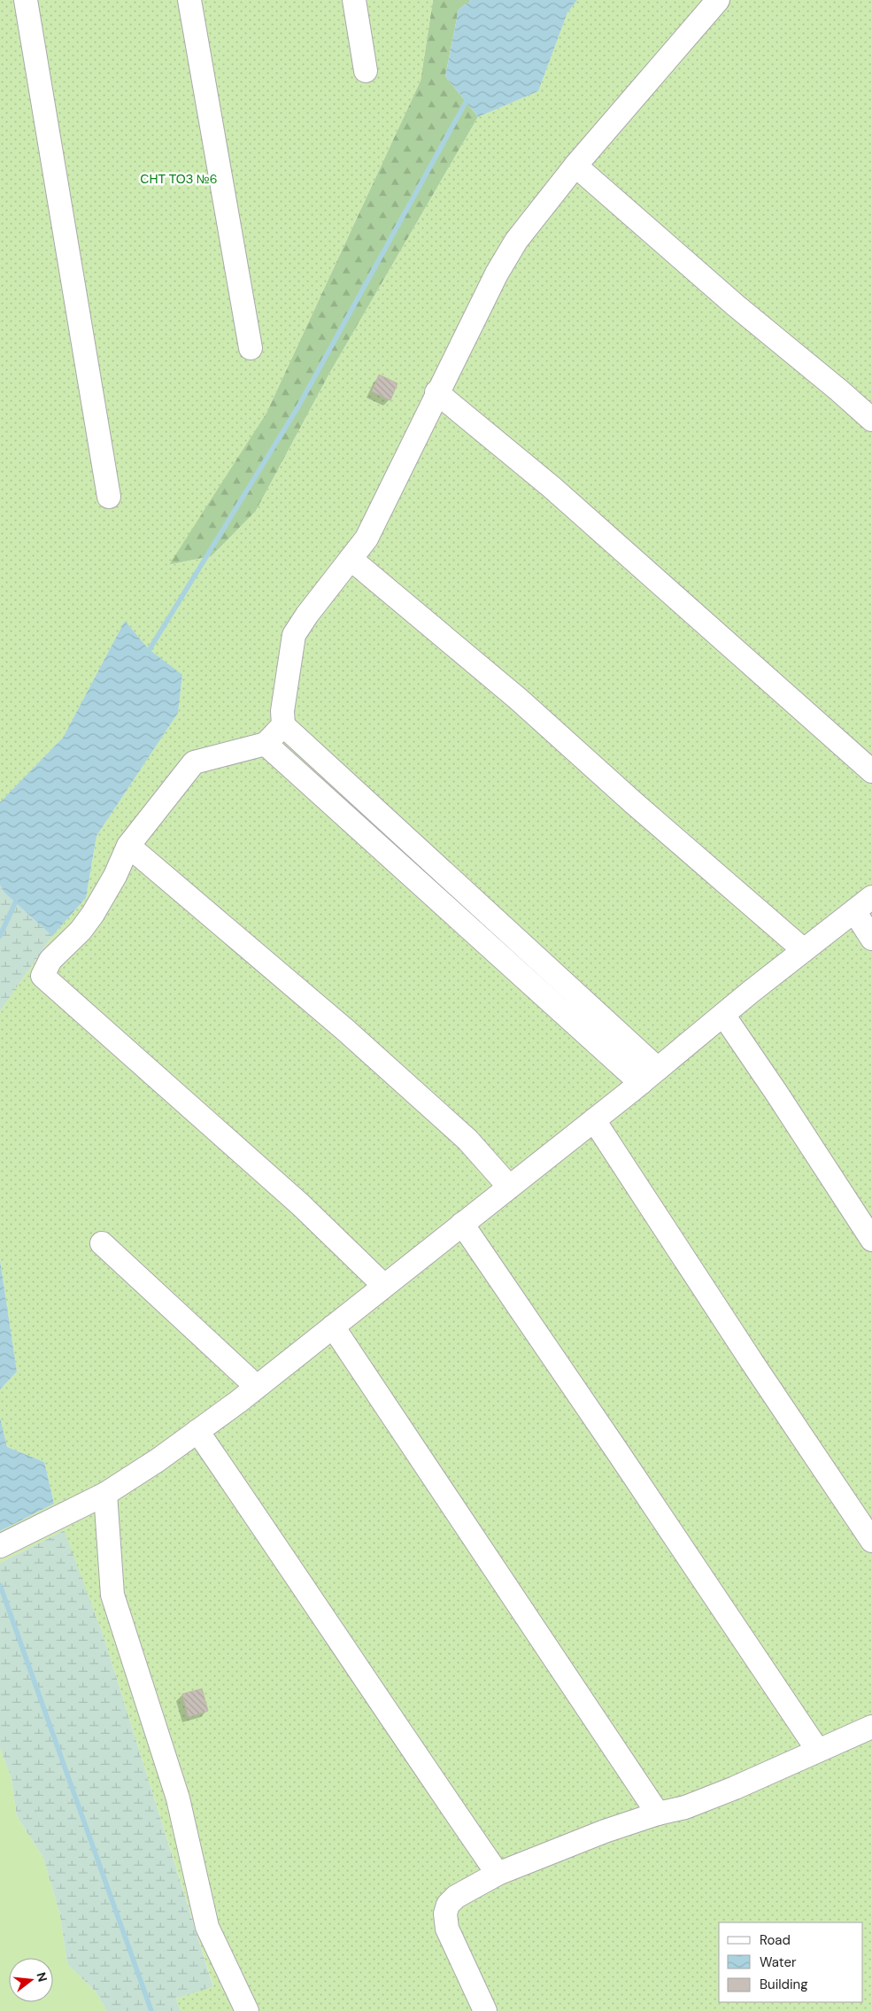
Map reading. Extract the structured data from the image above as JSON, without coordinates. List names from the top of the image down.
{
  "parks": ["СНТ ТОЗ №6"],
  "legend": ["Road", "Water", "Building"],
  "north": "right"
}
